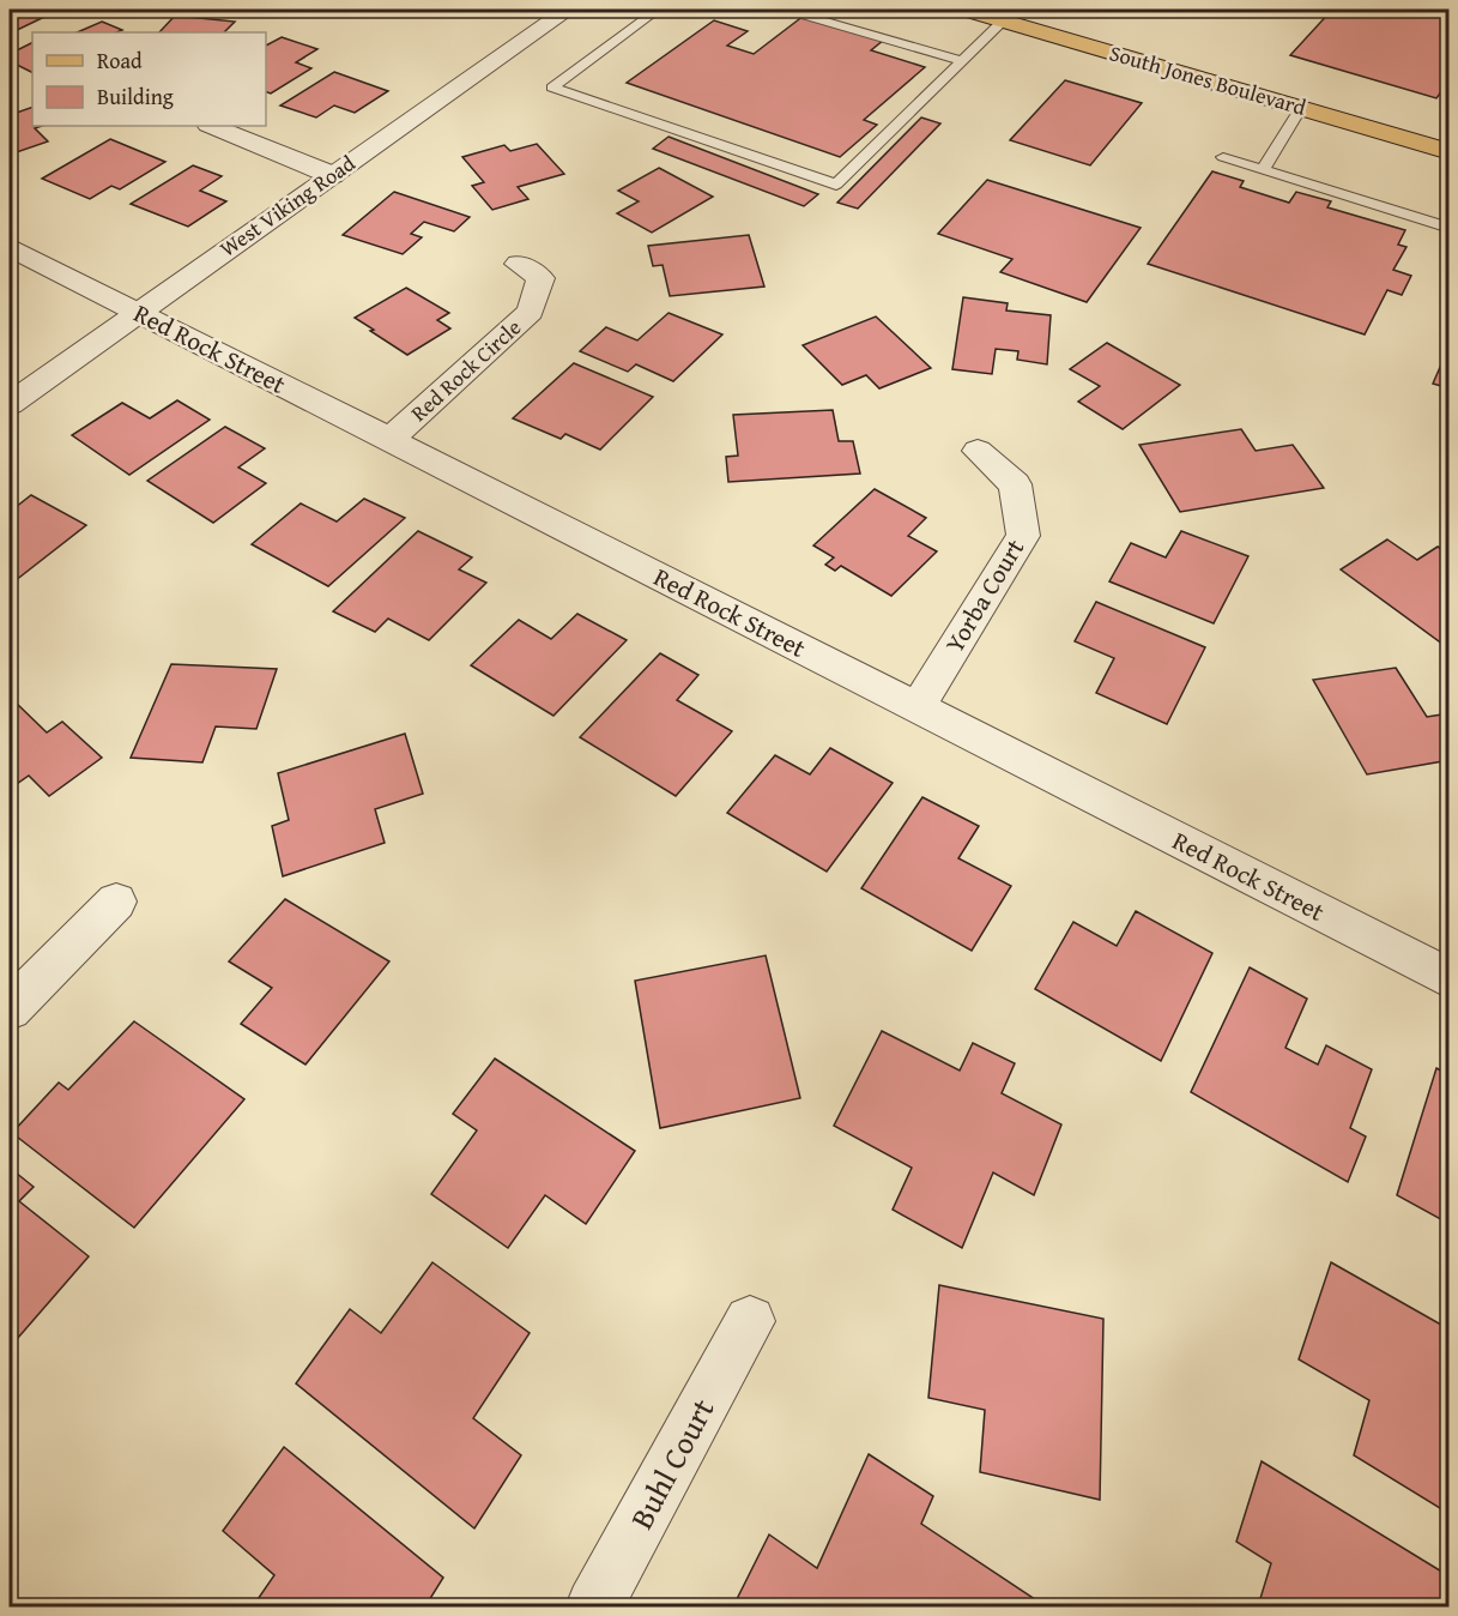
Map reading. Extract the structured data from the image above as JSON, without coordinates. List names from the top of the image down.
{
  "streets": {
    "main road": ["South Jones Boulevard"],
    "street": [
      "West Viking Road",
      "Red Rock Street",
      "Red Rock Circle",
      "Yorba Court",
      "Buhl Court"
    ]
  },
  "crossings": [
    ["West Viking Road", "Red Rock Street"],
    ["Red Rock Street", "Red Rock Circle"],
    ["Red Rock Street", "Yorba Court"]
  ],
  "legend": ["Road", "Building"]
}
